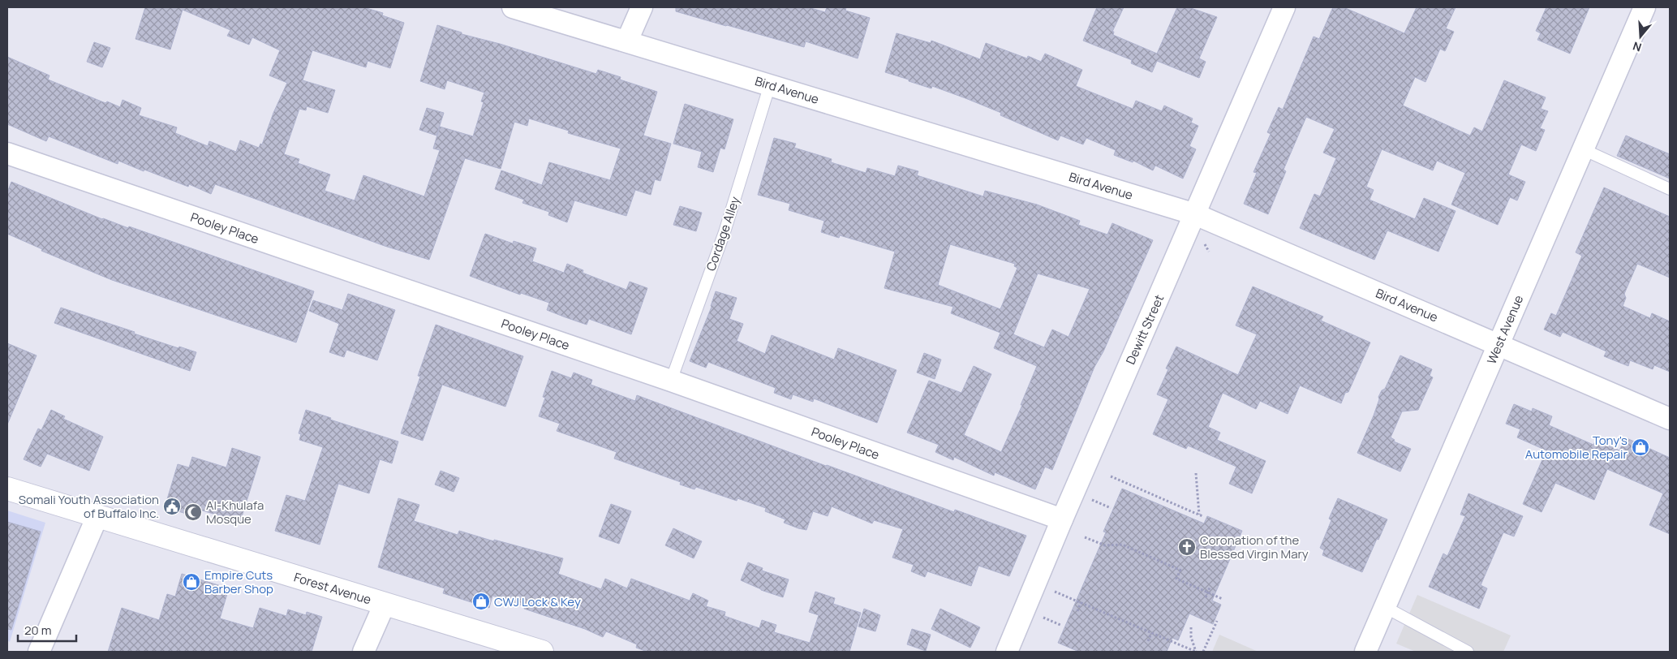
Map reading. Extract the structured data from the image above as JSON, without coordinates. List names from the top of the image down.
{
  "streets": {
    "street": [
      "Bird Avenue",
      "Pooley Place",
      "Dewitt Street",
      "West Avenue",
      "Forest Avenue"
    ],
    "lane": ["Cordage Alley"]
  },
  "crossings": [
    ["Bird Avenue", "Cordage Alley"],
    ["Bird Avenue", "Dewitt Street"],
    ["Bird Avenue", "West Avenue"],
    ["Pooley Place", "Cordage Alley"],
    ["Pooley Place", "Dewitt Street"]
  ],
  "places": {
    "shop": ["Tony's Automobile Repair", "Empire Cuts Barber Shop", "CWJ Lock & Key"],
    "public building": ["Somali Youth Association of Buffalo Inc."],
    "mosque": ["Al-Khulafa Mosque"],
    "church": ["Coronation of the Blessed Virgin Mary"]
  },
  "scale_bar": "20 m",
  "north": "bottom"
}
